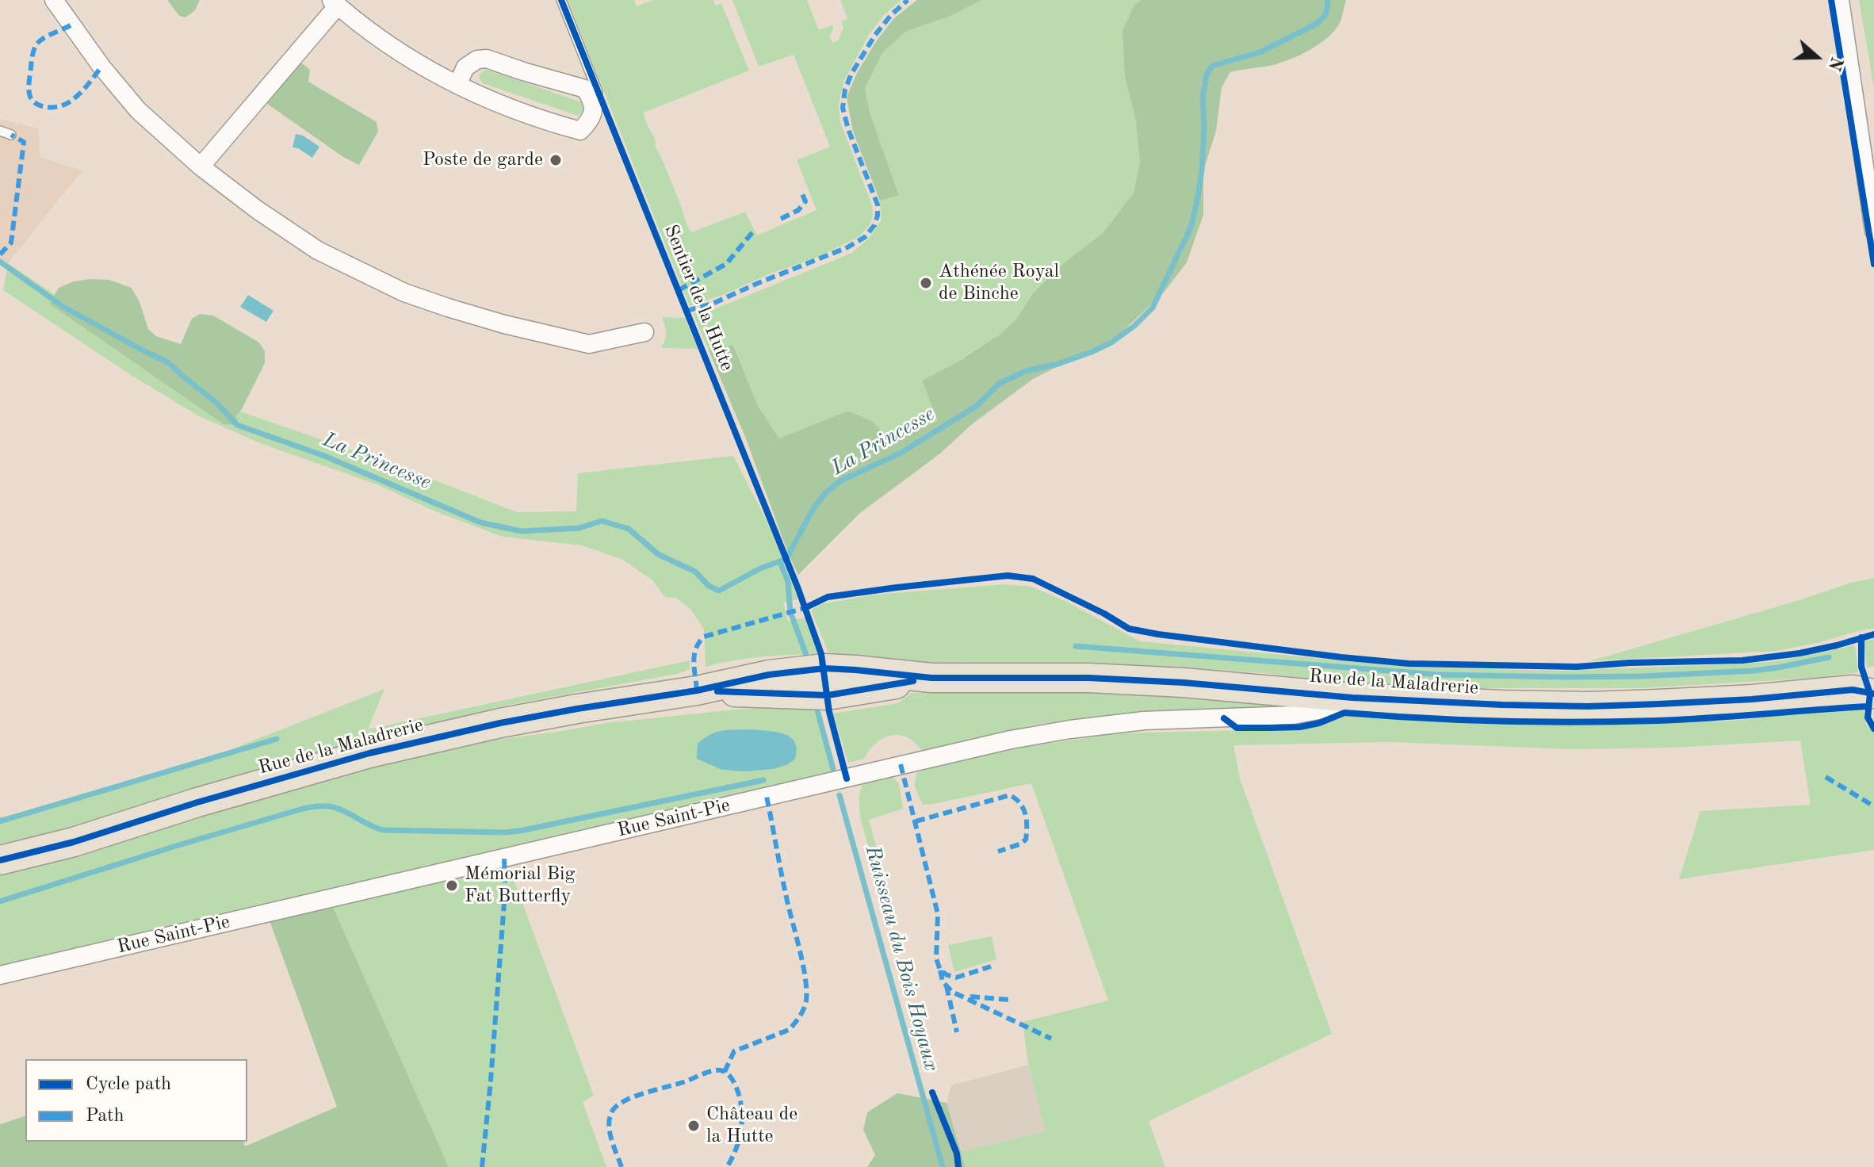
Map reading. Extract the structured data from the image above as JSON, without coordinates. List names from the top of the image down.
{
  "streets": {
    "main road": ["Rue de la Maladrerie"],
    "street": ["Rue Saint-Pie"],
    "cycle path": ["Sentier de la Hutte"]
  },
  "crossings": [
    ["Rue de la Maladrerie", "Rue Saint-Pie"]
  ],
  "water": ["La Princesse", "Ruisseau du Bois Hoyaux"],
  "places": [
    "Poste de garde",
    "Athénée Royal de Binche",
    "Mémorial Big Fat Butterfly",
    "Château de la Hutte"
  ],
  "legend": ["Cycle path", "Path"],
  "north": "right"
}
